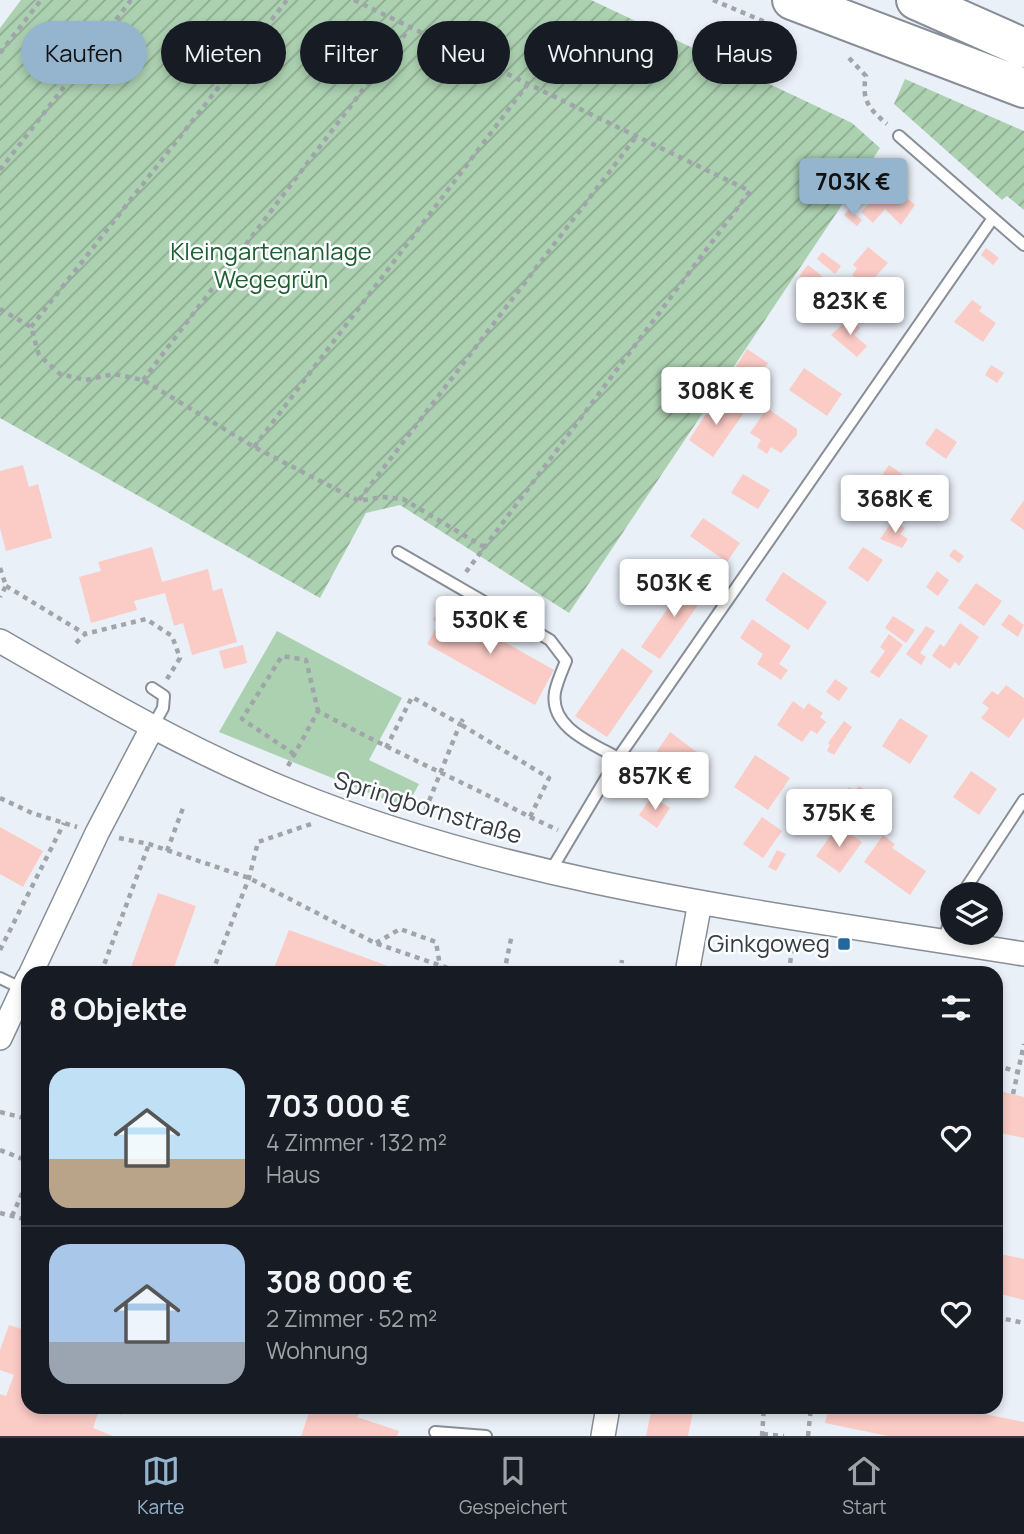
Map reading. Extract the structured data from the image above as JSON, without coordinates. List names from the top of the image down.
{
  "streets": {
    "street": ["Springbornstraße"]
  },
  "parks": ["Kleingartenanlage Wegegrün"],
  "places": {
    "transit": ["Ginkgoweg"]
  },
  "page": {
    "chip": [
      "Kaufen",
      "Mieten",
      "Filter",
      "Neu",
      "Wohnung",
      "Haus"
    ],
    "price": [
      "703K €",
      "823K €",
      "308K €",
      "368K €",
      "503K €",
      "530K €",
      "857K €",
      "375K €"
    ],
    "heading": "8 Objekte",
    "list": [
      {
        "name": "703 000 €",
        "note": "4 Zimmer · 132 m² · Haus"
      },
      {
        "name": "308 000 €",
        "note": "2 Zimmer · 52 m² · Wohnung"
      }
    ],
    "tabs": ["Karte", "Gespeichert", "Start"]
  }
}
